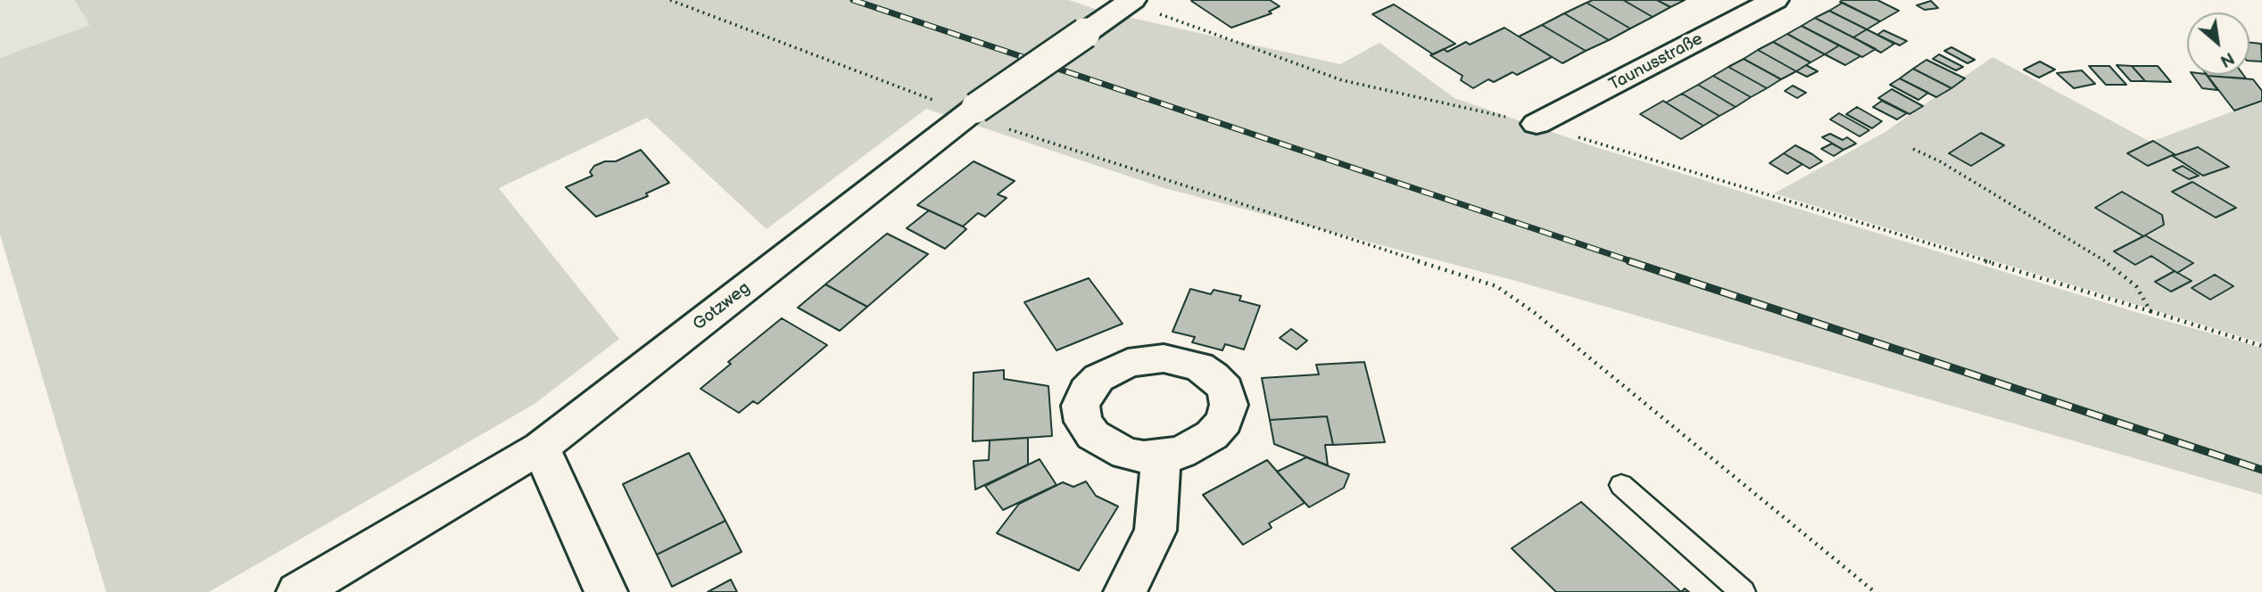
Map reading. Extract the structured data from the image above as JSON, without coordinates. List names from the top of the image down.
{
  "streets": {
    "street": ["Taunusstraße", "Gotzweg"]
  },
  "north": "bottom right"
}
